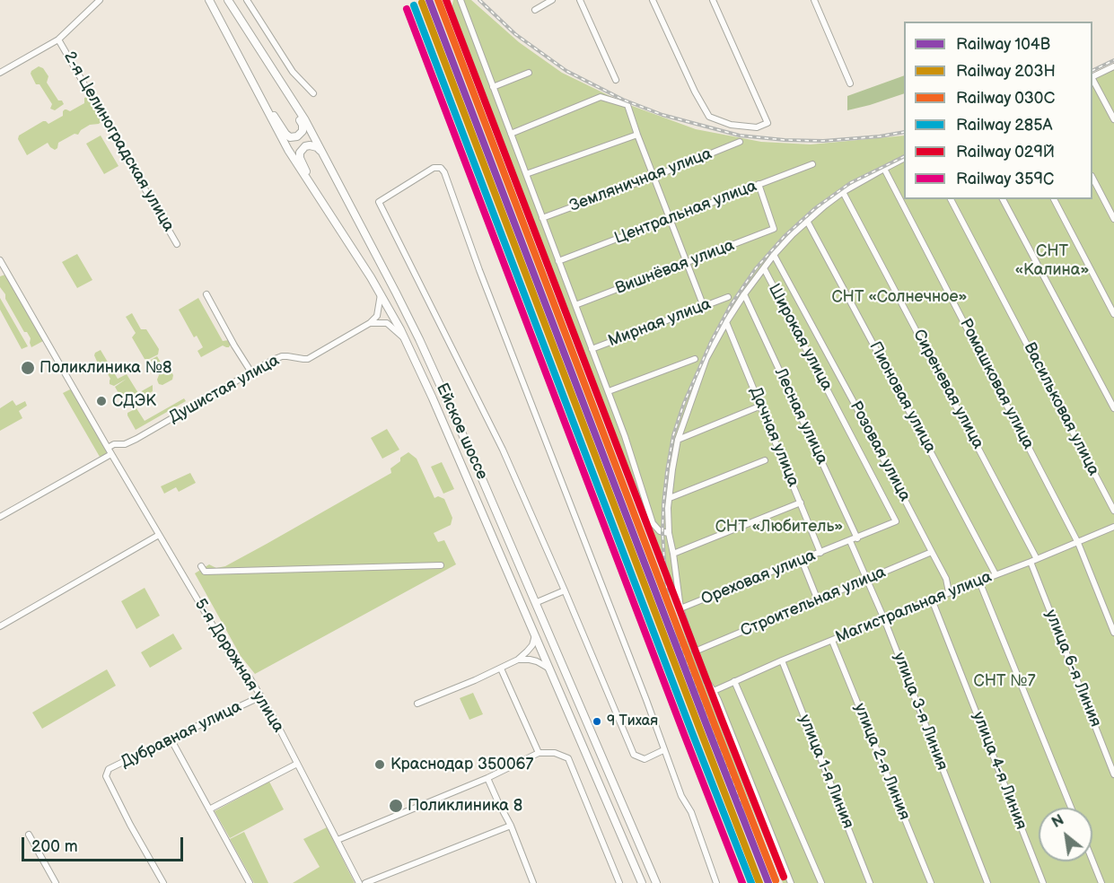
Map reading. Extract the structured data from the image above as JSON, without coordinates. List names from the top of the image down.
{
  "streets": {
    "main road": ["Ейское шоссе"],
    "street": [
      "2-я Целиноградская улица",
      "Земляничная улица",
      "Центральная улица",
      "Вишнёвая улица",
      "Мирная улица",
      "Широкая улица",
      "Ромашковая улица",
      "Душистая улица",
      "Сиреневая улица",
      "Пионовая улица",
      "Васильковая улица",
      "Лесная улица",
      "Дачная улица",
      "Розовая улица",
      "Ореховая улица",
      "Строительная улица",
      "Магистральная улица",
      "5-я Дорожная улица",
      "улица 6-я Линия",
      "улица 3-я Линия",
      "Дубравная улица",
      "улица 2-я Линия",
      "улица 4-я Линия",
      "улица 1-я Линия"
    ]
  },
  "crossings": [
    ["Центральная улица", "Вишнёвая улица"],
    ["Широкая улица", "Лесная улица"],
    ["Широкая улица", "Дачная улица"],
    ["Широкая улица", "Ореховая улица"],
    ["Широкая улица", "Строительная улица"],
    ["Широкая улица", "Магистральная улица"],
    ["Ромашковая улица", "Магистральная улица"],
    ["Душистая улица", "5-я Дорожная улица"],
    ["Сиреневая улица", "Магистральная улица"],
    ["Пионовая улица", "Магистральная улица"],
    ["Лесная улица", "Ореховая улица"],
    ["Дачная улица", "Ореховая улица"],
    ["Розовая улица", "Строительная улица"],
    ["Розовая улица", "Магистральная улица"],
    ["Ореховая улица", "улица 3-я Линия"],
    ["Строительная улица", "улица 3-я Линия"],
    ["Магистральная улица", "улица 6-я Линия"],
    ["Магистральная улица", "улица 3-я Линия"],
    ["Магистральная улица", "улица 2-я Линия"],
    ["Магистральная улица", "улица 4-я Линия"],
    ["Магистральная улица", "улица 1-я Линия"],
    ["5-я Дорожная улица", "Дубравная улица"]
  ],
  "parks": [
    "СНТ «Калина»",
    "СНТ «Солнечное»",
    "СНТ «Любитель»",
    "СНТ №7"
  ],
  "places": [
    "Поликлиника №8",
    "СДЭК",
    "9 Тихая",
    "Краснодар 350067",
    "Поликлиника 8"
  ],
  "lines": [
    "rail line 104В",
    "rail line 030C",
    "rail line 029Й",
    "rail line 203Н",
    "rail line 285А",
    "rail line 359С"
  ],
  "legend": [
    "Railway 104В",
    "Railway 203Н",
    "Railway 030C",
    "Railway 285А",
    "Railway 029Й",
    "Railway 359С"
  ],
  "scale_bar": "200 m",
  "north": "top left"
}
